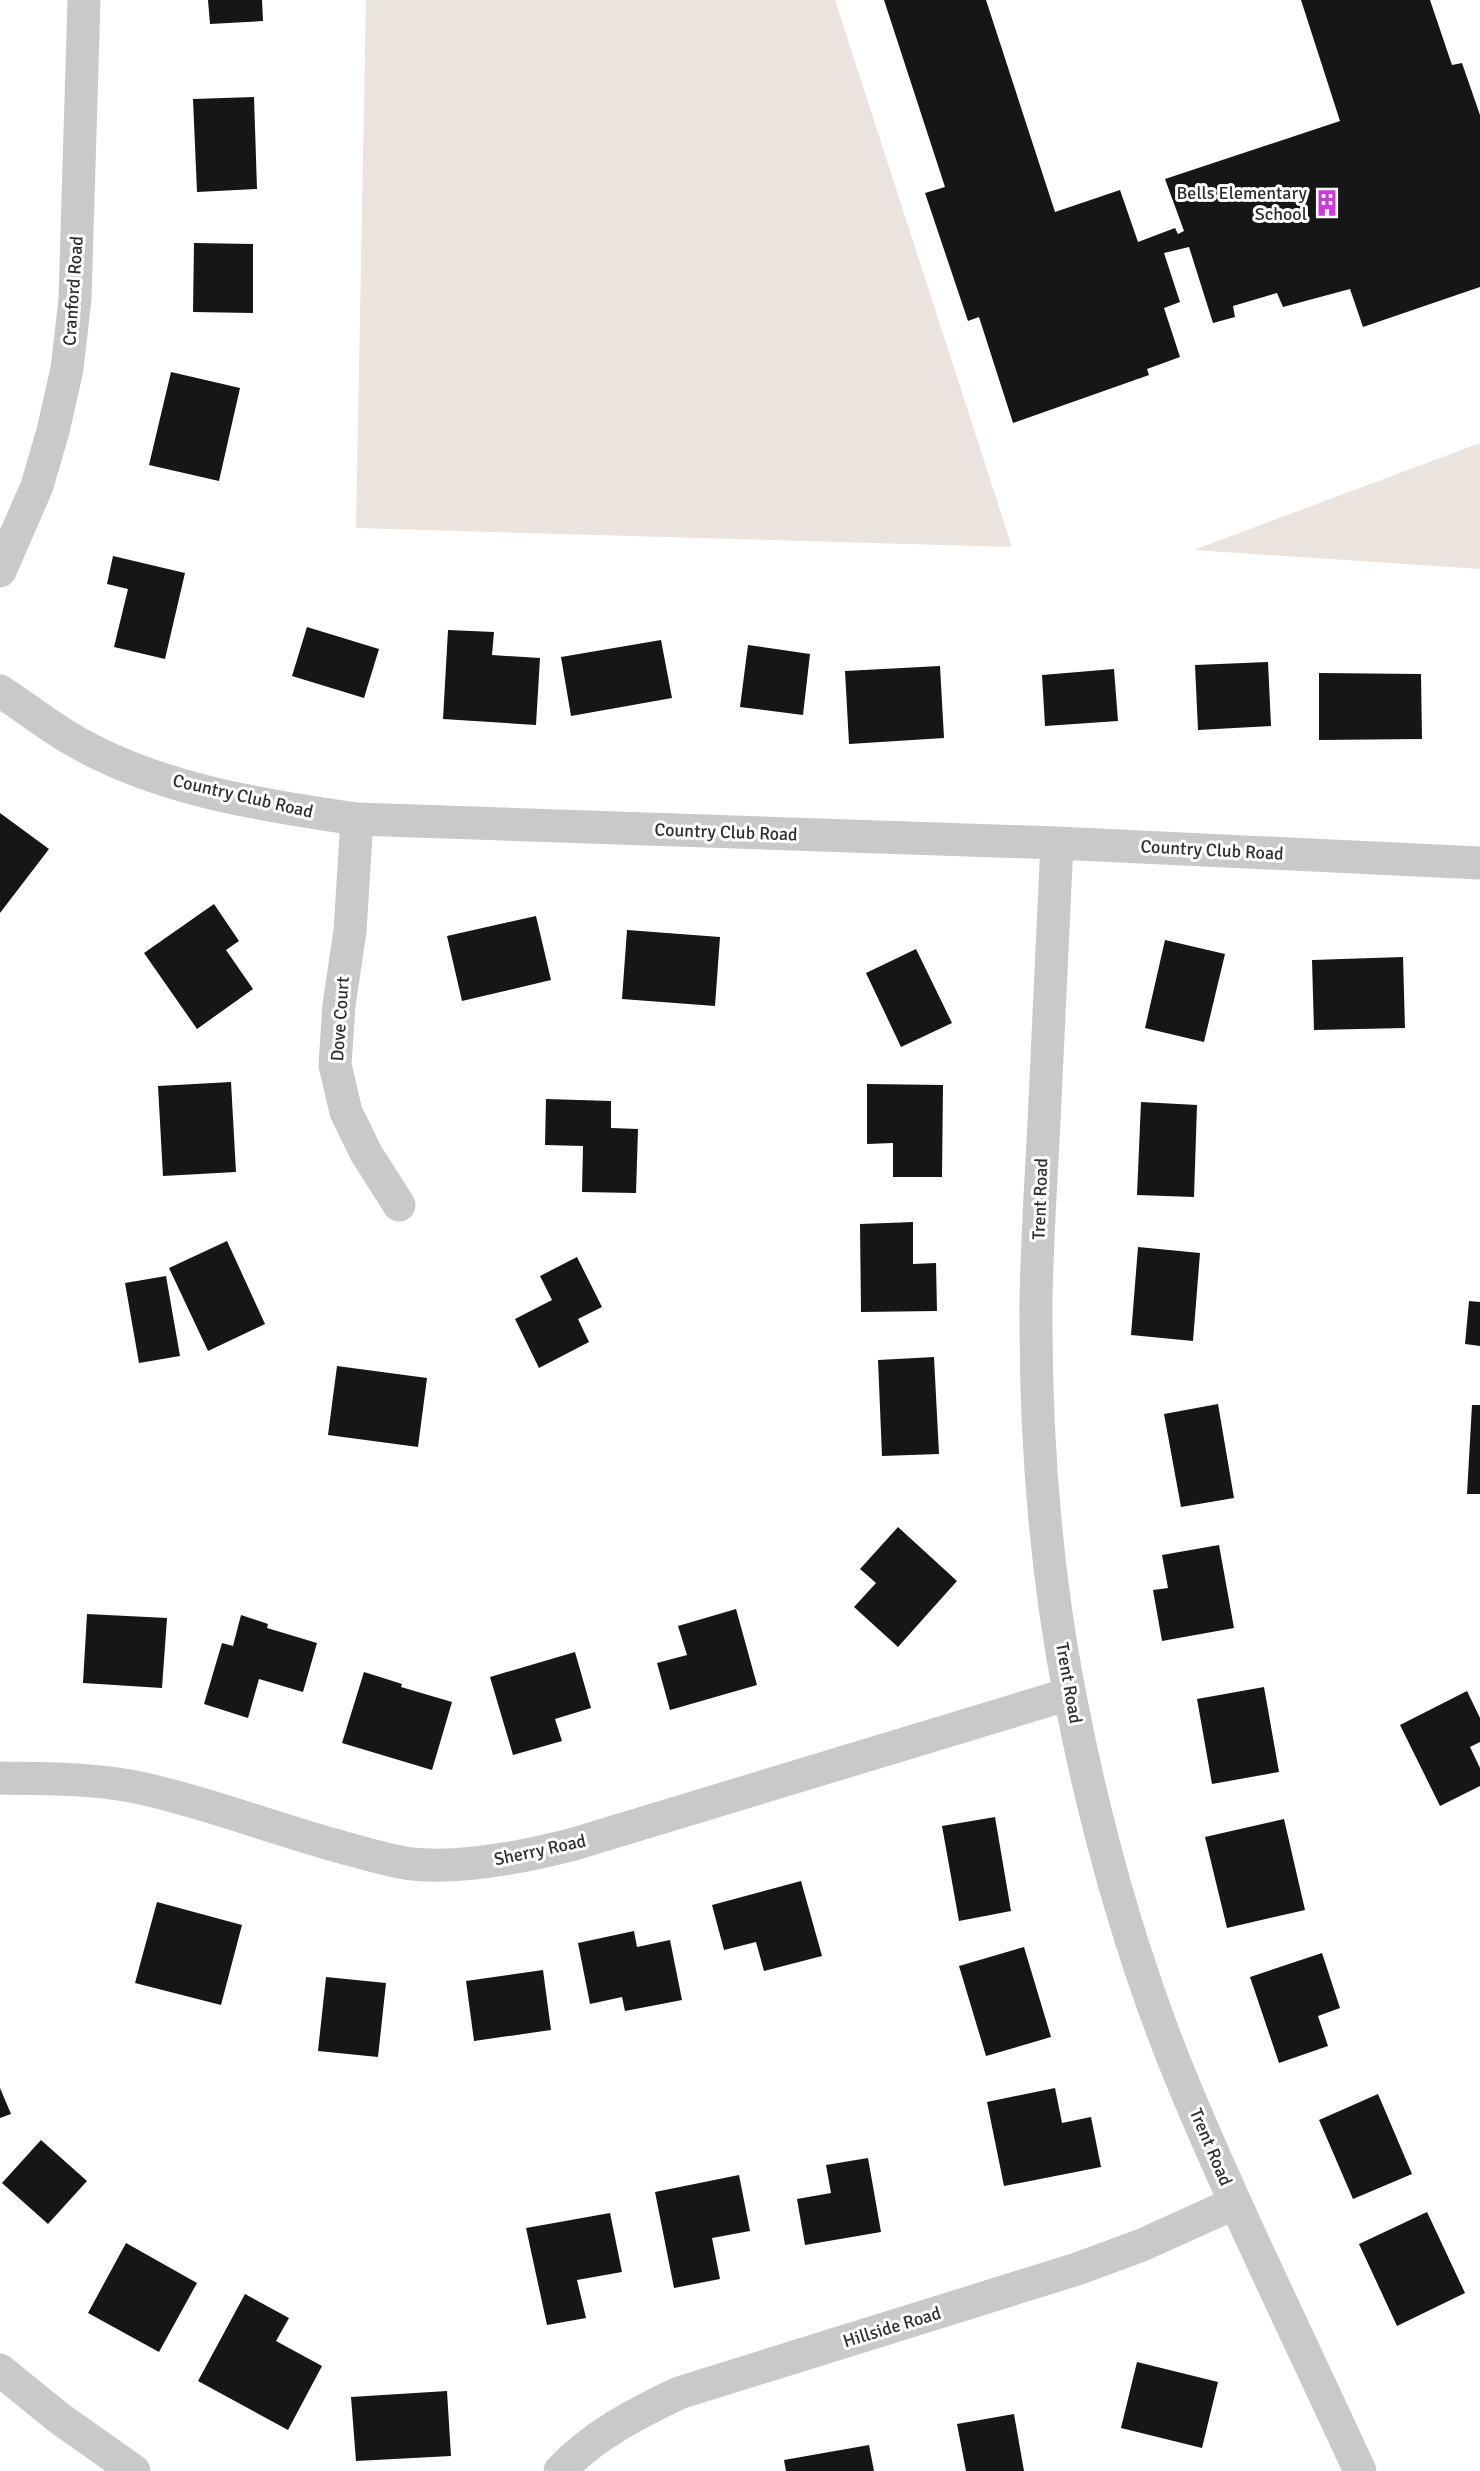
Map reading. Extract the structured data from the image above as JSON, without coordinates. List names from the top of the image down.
{
  "streets": {
    "street": [
      "Cranford Road",
      "Country Club Road",
      "Dove Court",
      "Trent Road",
      "Sherry Road",
      "Hillside Road"
    ]
  },
  "crossings": [
    ["Country Club Road", "Dove Court"],
    ["Country Club Road", "Trent Road"],
    ["Trent Road", "Sherry Road"],
    ["Trent Road", "Hillside Road"]
  ],
  "places": {
    "building": ["Bells Elementary School"]
  }
}
